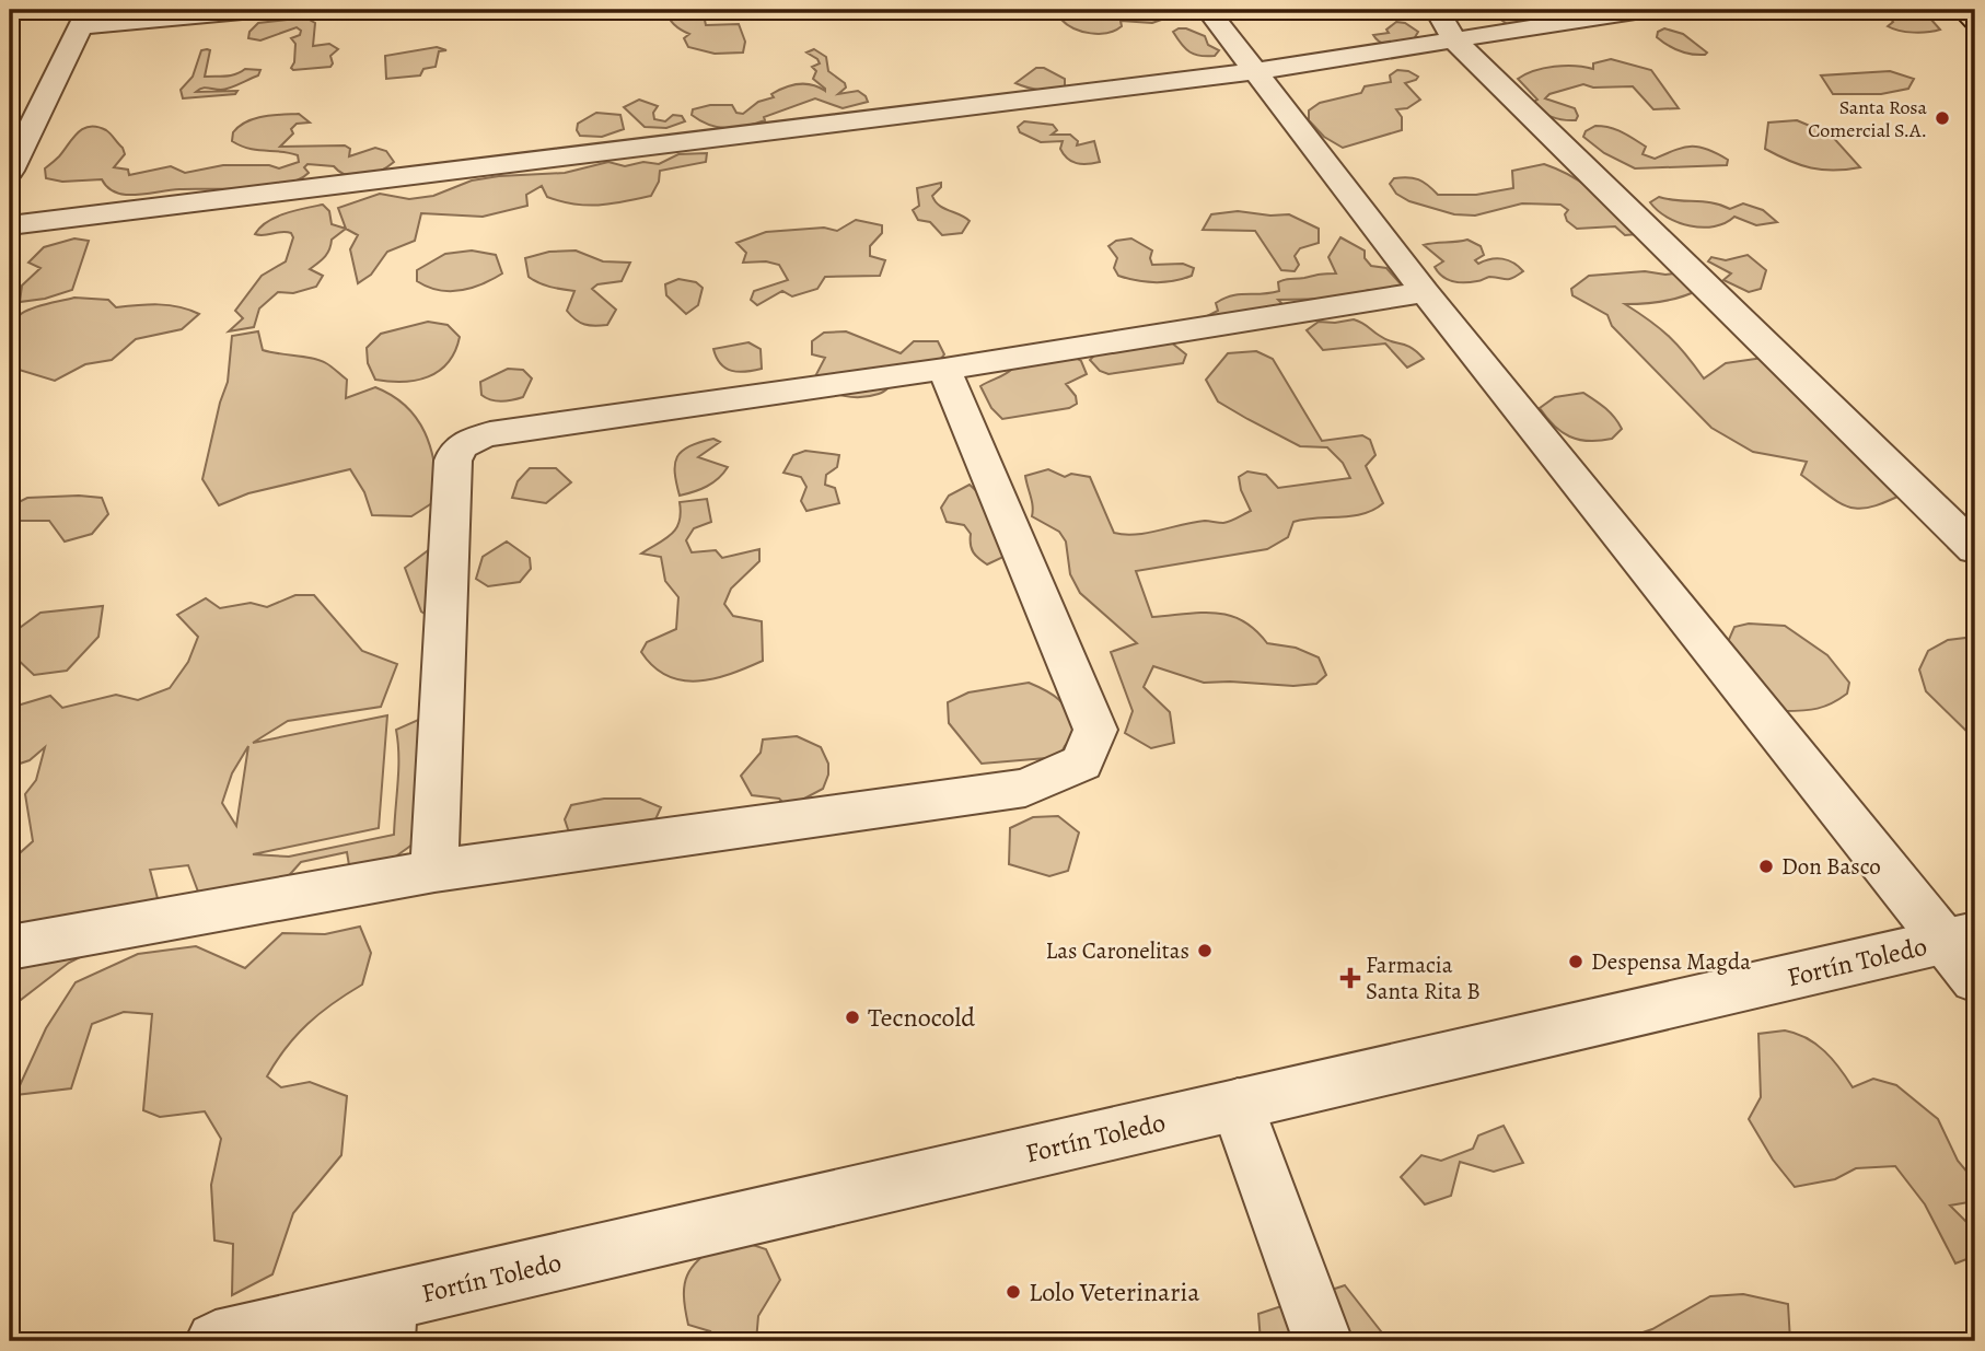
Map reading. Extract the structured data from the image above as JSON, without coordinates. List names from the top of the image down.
{
  "streets": {
    "street": ["Fortín Toledo"]
  },
  "places": {
    "other": [
      "Santa Rosa Comercial S.A.",
      "Don Basco",
      "Las Caronelitas",
      "Despensa Magda",
      "Tecnocold",
      "Lolo Veterinaria"
    ],
    "health": ["Farmacia Santa Rita B"]
  }
}
